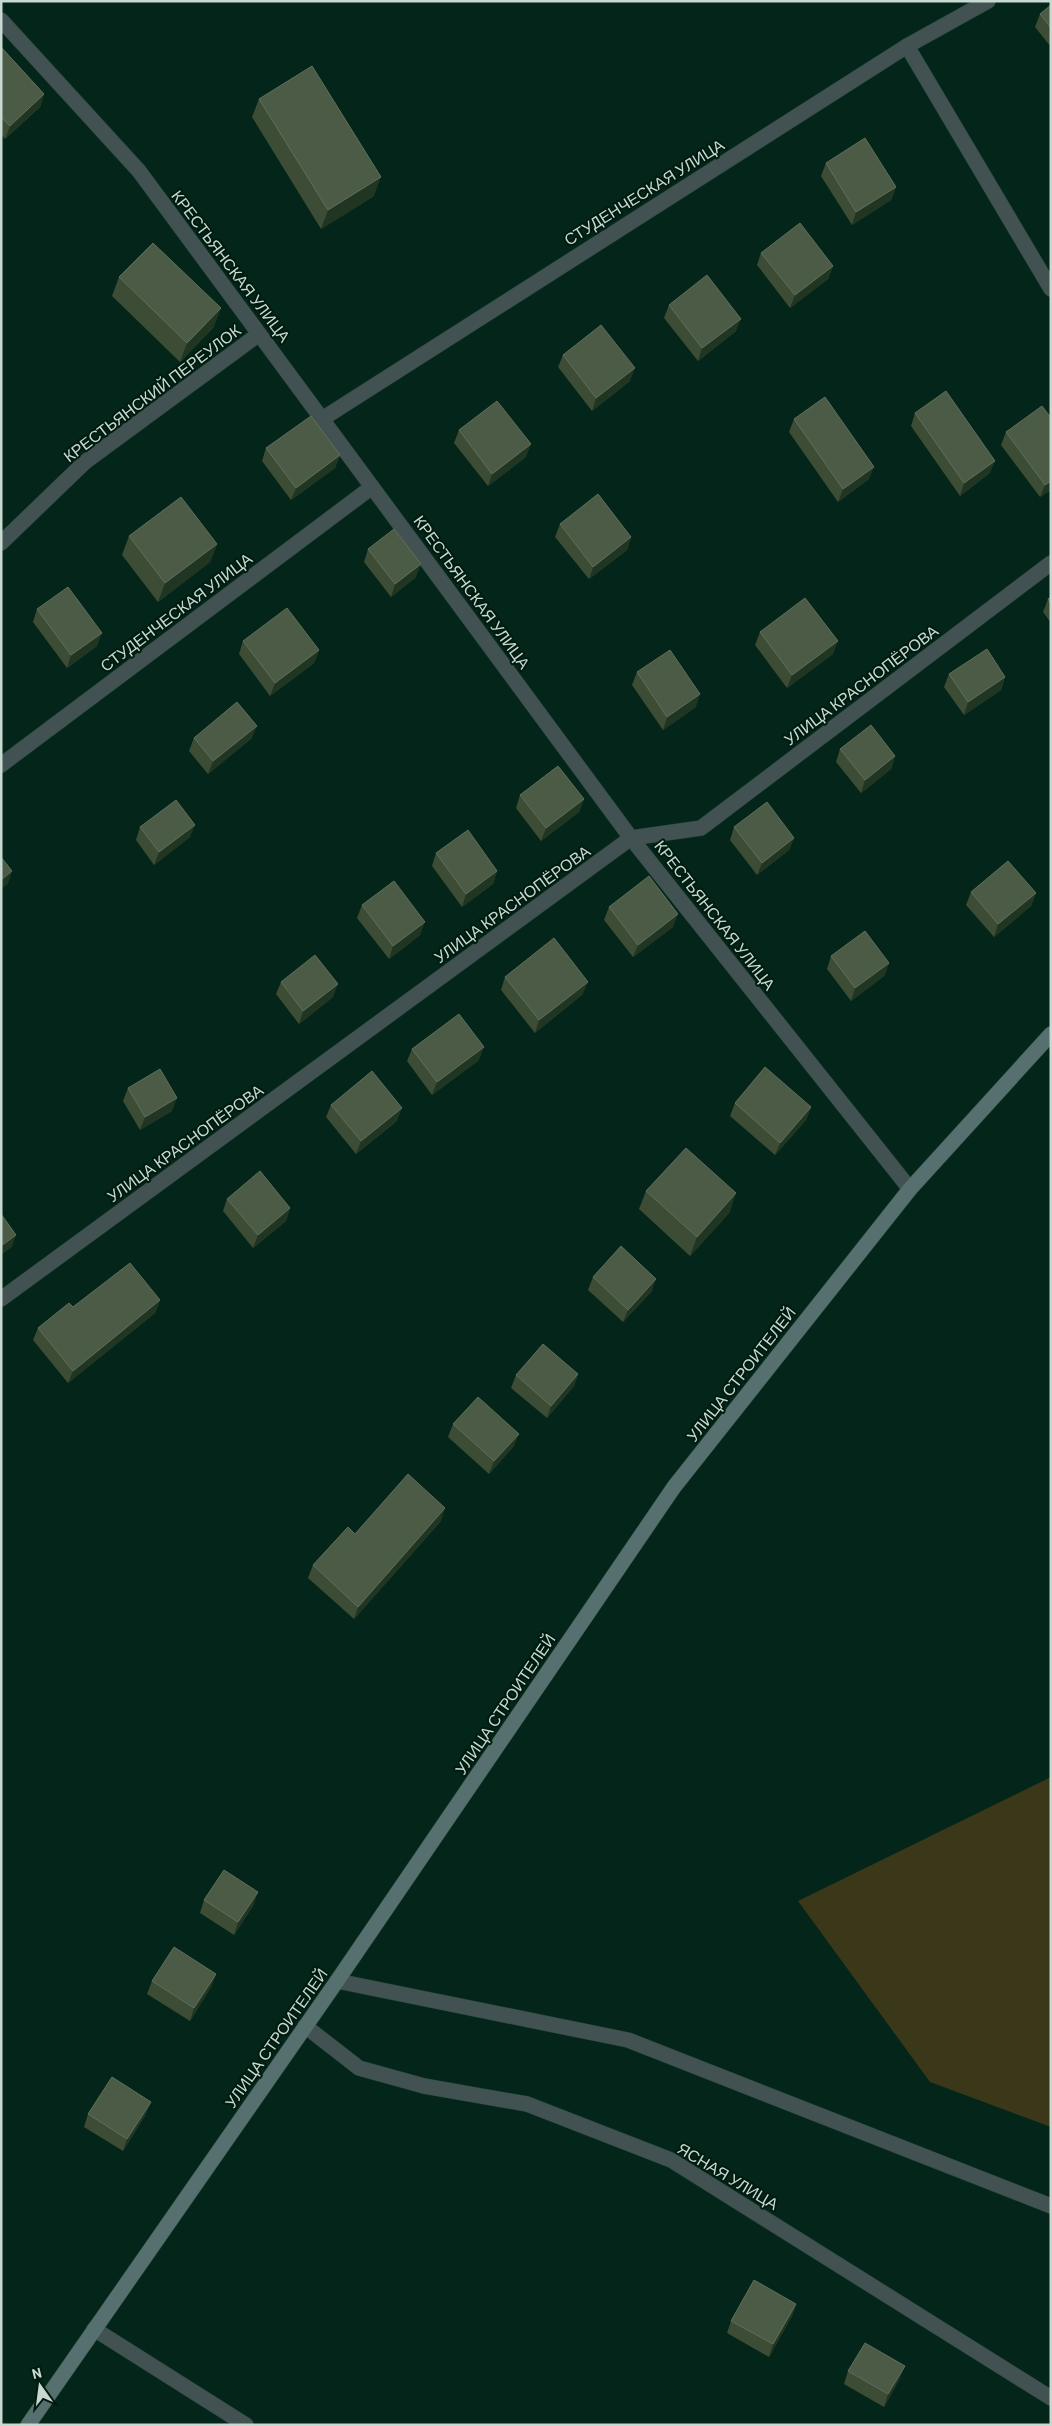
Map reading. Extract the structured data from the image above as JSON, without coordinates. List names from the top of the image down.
{
  "streets": {
    "street": [
      "СТУДЕНЧЕСКАЯ УЛИЦА",
      "КРЕСТЬЯНСКАЯ УЛИЦА",
      "КРЕСТЬЯНСКИЙ ПЕРЕУЛОК",
      "УЛИЦА КРАСНОПЁРОВА",
      "УЛИЦА СТРОИТЕЛЕЙ",
      "ЯСНАЯ УЛИЦА"
    ]
  },
  "crossings": [
    ["СТУДЕНЧЕСКАЯ УЛИЦА", "КРЕСТЬЯНСКАЯ УЛИЦА"],
    ["КРЕСТЬЯНСКАЯ УЛИЦА", "КРЕСТЬЯНСКИЙ ПЕРЕУЛОК"],
    ["КРЕСТЬЯНСКАЯ УЛИЦА", "УЛИЦА КРАСНОПЁРОВА"],
    ["КРЕСТЬЯНСКАЯ УЛИЦА", "УЛИЦА СТРОИТЕЛЕЙ"],
    ["УЛИЦА СТРОИТЕЛЕЙ", "ЯСНАЯ УЛИЦА"]
  ],
  "north": "top"
}
